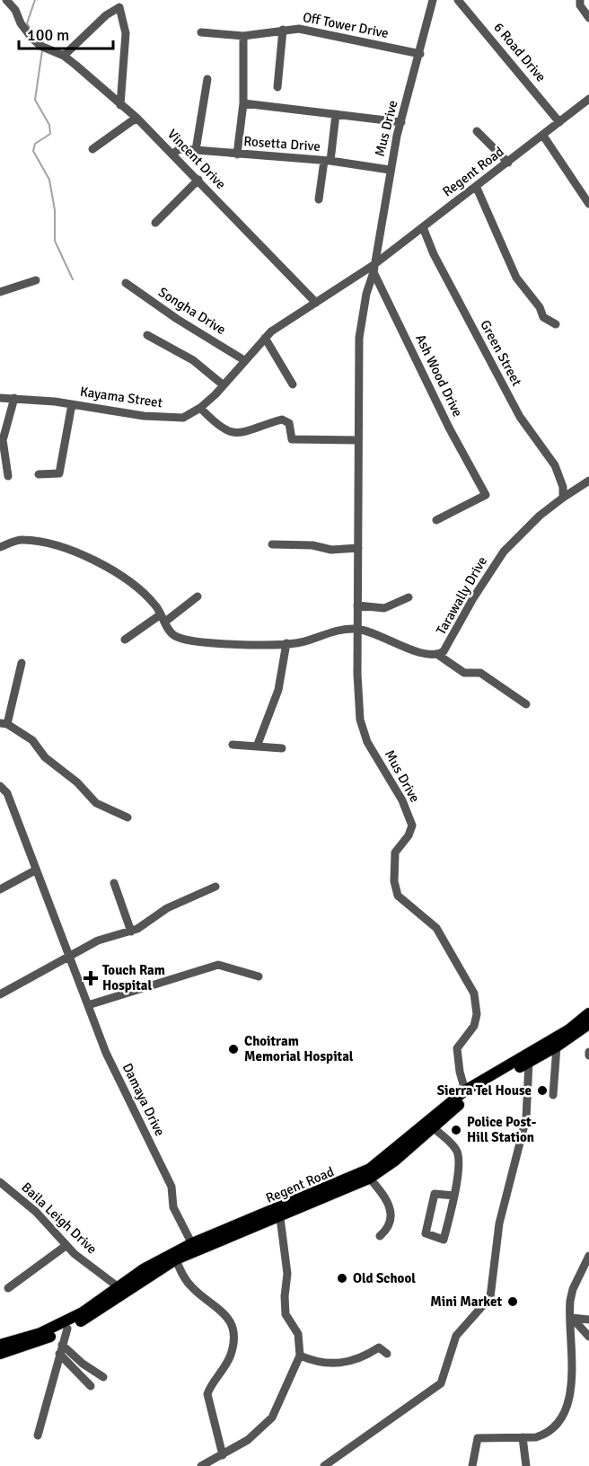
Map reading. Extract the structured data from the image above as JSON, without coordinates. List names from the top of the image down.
{
  "streets": {
    "main road": ["Regent Road"],
    "street": [
      "Off Tower Drive",
      "6 Road Drive",
      "Mus Drive",
      "Rosetta Drive",
      "Vincent Drive",
      "Songha Drive",
      "Green Street",
      "Ash Wood Drive",
      "Kayama Street",
      "Tarawally Drive",
      "Damaya Drive",
      "Baila Leigh Drive"
    ]
  },
  "crossings": [
    ["Off Tower Drive", "Mus Drive"],
    ["6 Road Drive", "Regent Road"],
    ["Mus Drive", "Rosetta Drive"],
    ["Mus Drive", "Regent Road"],
    ["Mus Drive", "Ash Wood Drive"],
    ["Mus Drive", "Kayama Street"],
    ["Mus Drive", "Tarawally Drive"],
    ["Rosetta Drive", "Vincent Drive"],
    ["Vincent Drive", "Kayama Street"],
    ["Regent Road", "Green Street"],
    ["Regent Road", "Ash Wood Drive"],
    ["Regent Road", "Kayama Street"],
    ["Regent Road", "Damaya Drive"],
    ["Regent Road", "Baila Leigh Drive"],
    ["Songha Drive", "Kayama Street"],
    ["Green Street", "Tarawally Drive"],
    ["Ash Wood Drive", "Kayama Street"]
  ],
  "places": {
    "health": ["Touch Ram Hospital"],
    "other": [
      "Choitram Memorial Hospital",
      "Sierra Tel House",
      "Police Post- Hill Station",
      "Old School",
      "Mini Market"
    ]
  },
  "scale_bar": "100 m"
}
